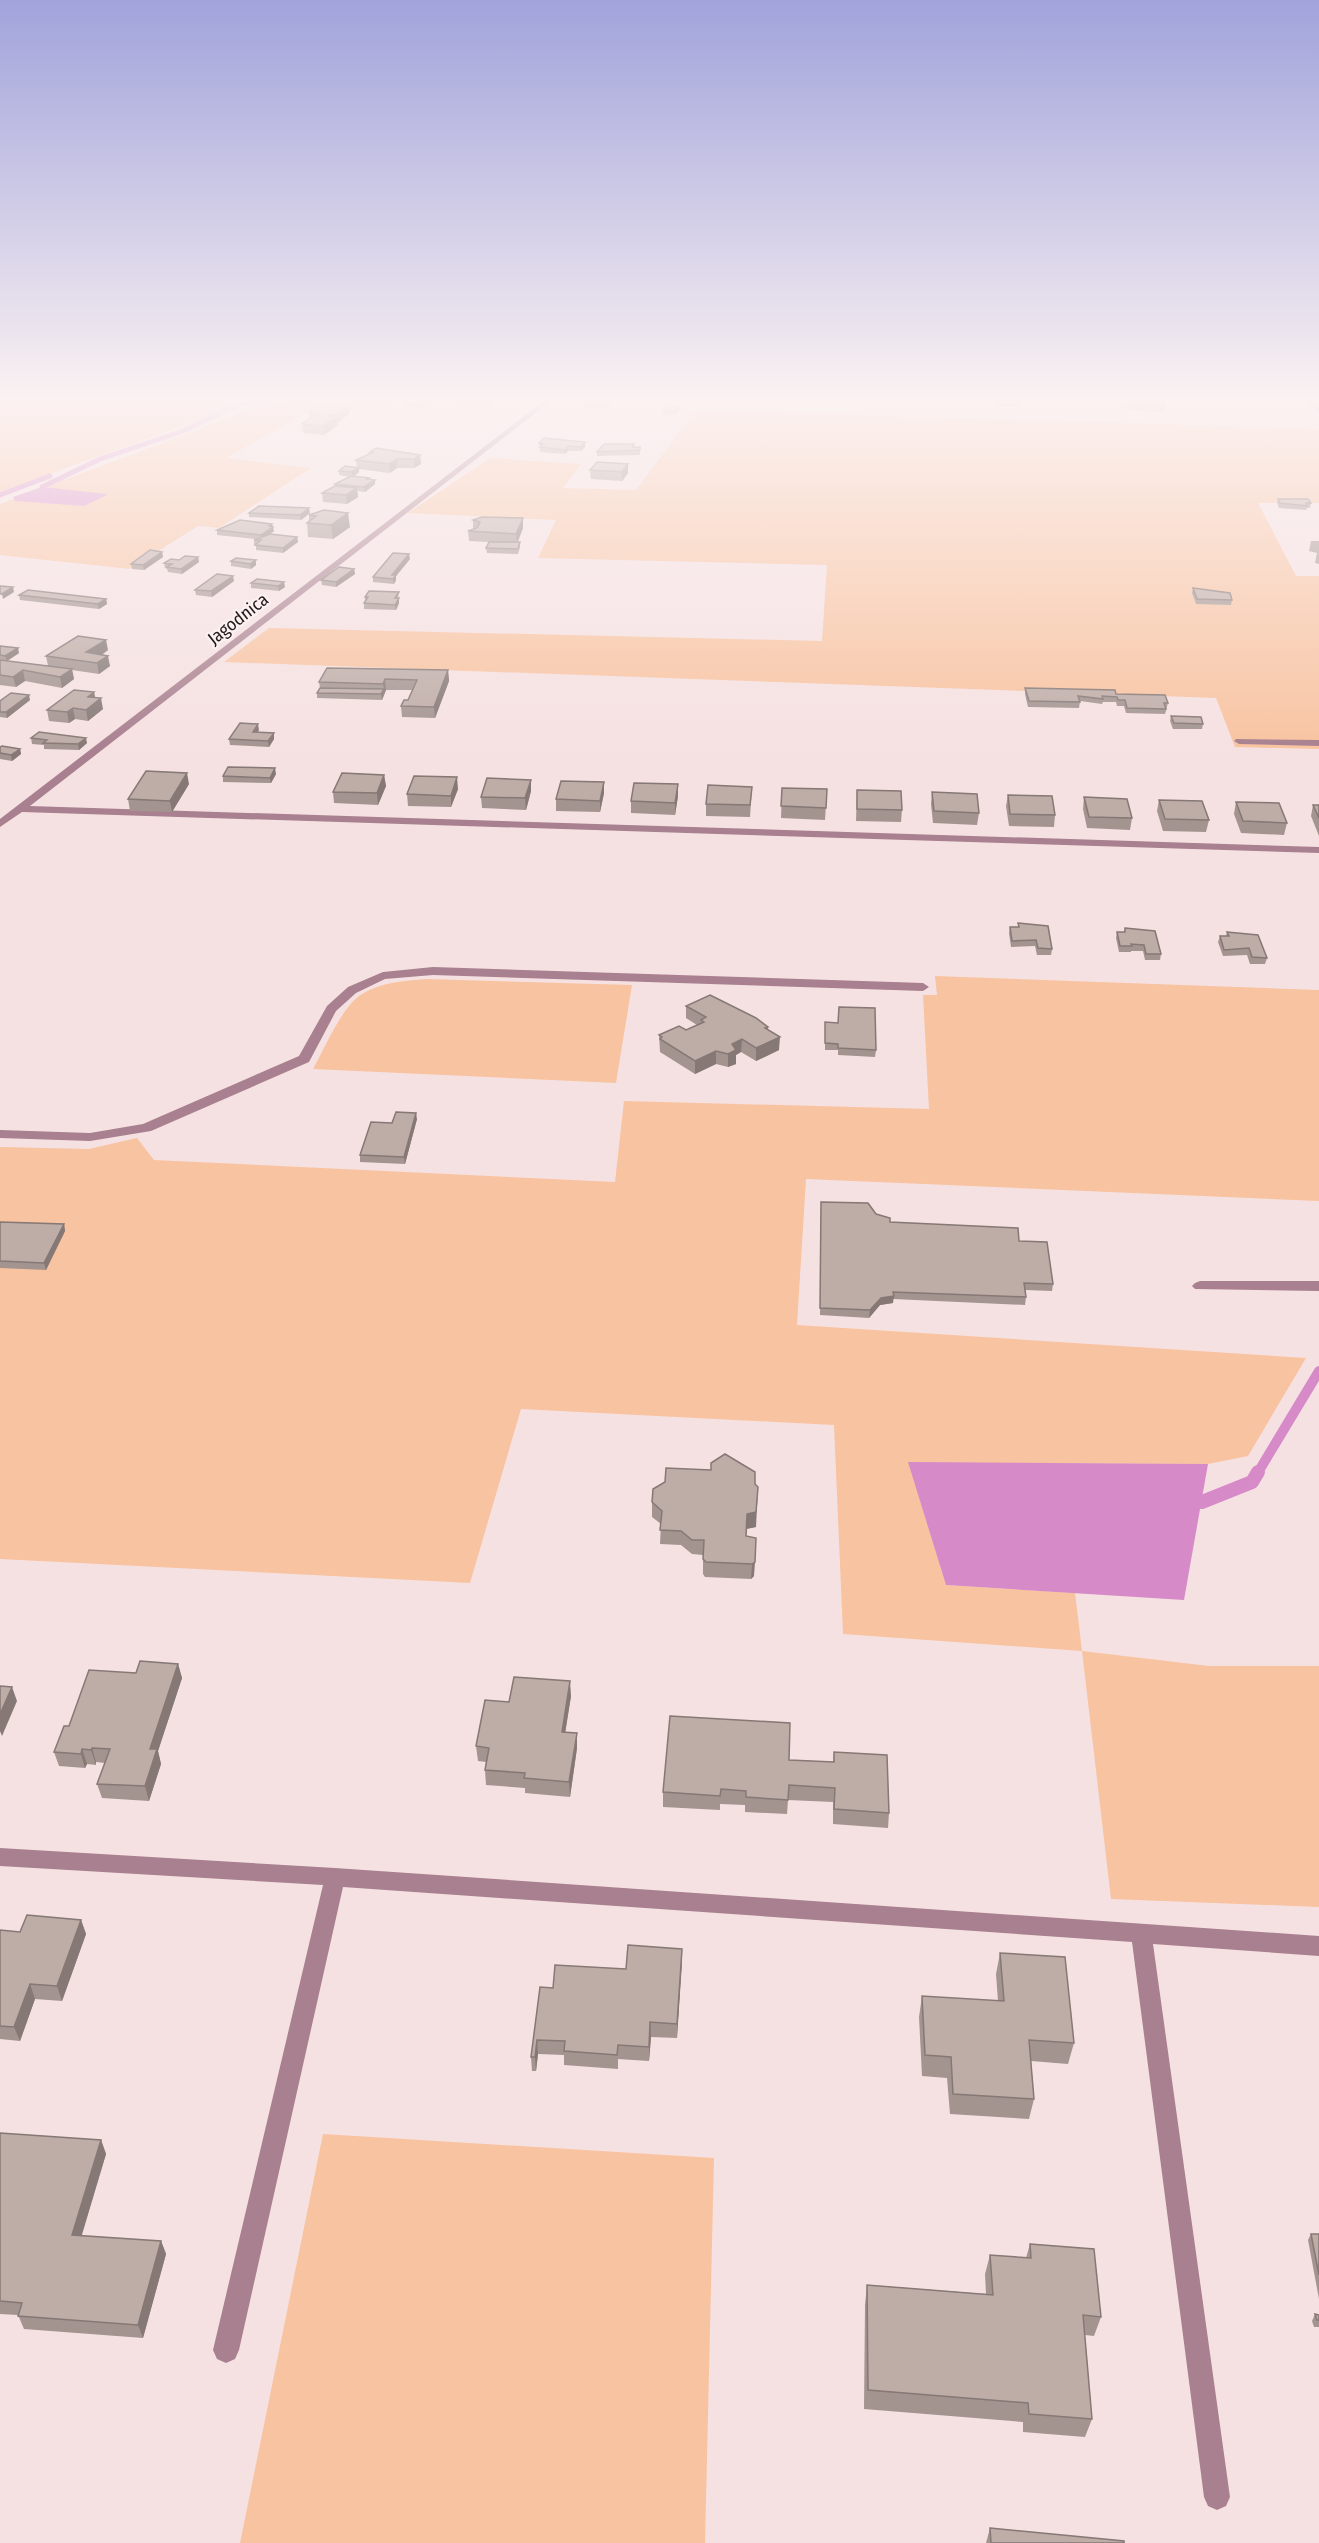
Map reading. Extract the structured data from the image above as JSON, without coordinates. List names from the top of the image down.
{
  "streets": {
    "street": ["Jagodnica"]
  }
}
